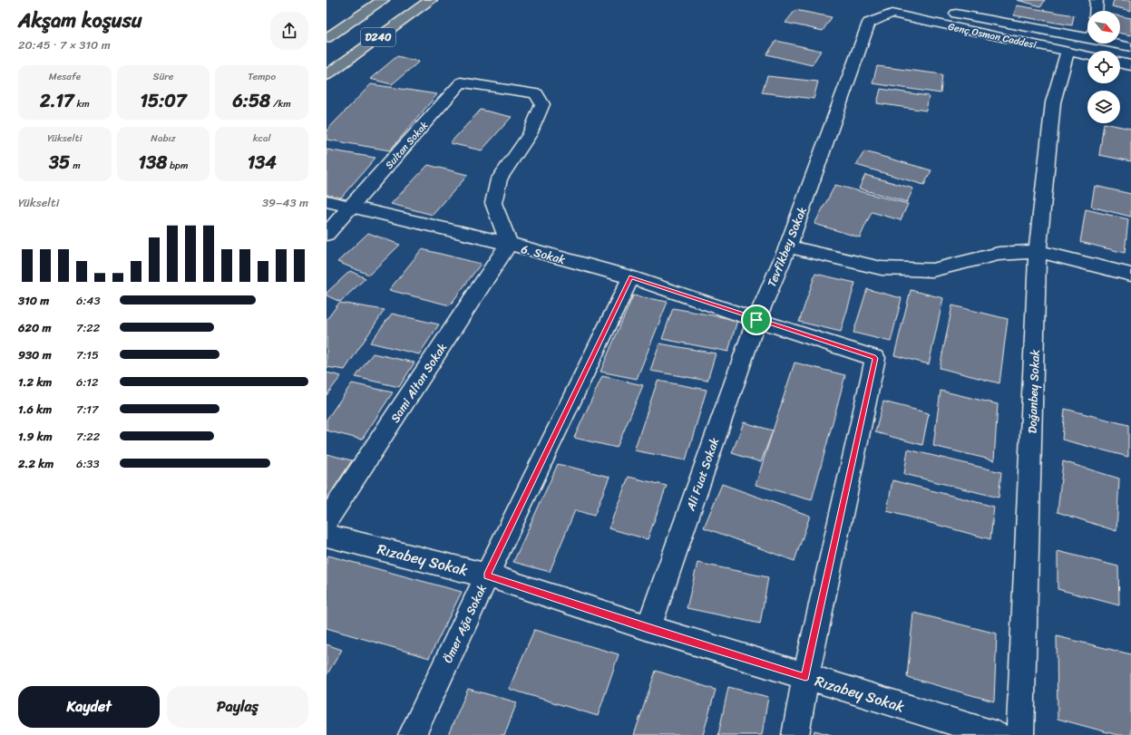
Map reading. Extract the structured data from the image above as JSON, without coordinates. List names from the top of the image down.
{
  "streets": {
    "highway": ["D240"],
    "street": [
      "Genç Osman Caddesi",
      "Sultan Sokak",
      "Tevfikbey Sokak",
      "6. Sokak",
      "Sami Altan Sokak",
      "Doğanbey Sokak",
      "Ali Fuat Sokak",
      "Rızabey Sokak",
      "Ömer Ağa Sokak"
    ]
  },
  "crossings": [
    ["Genç Osman Caddesi", "Tevfikbey Sokak"],
    ["Genç Osman Caddesi", "Doğanbey Sokak"],
    ["Sultan Sokak", "6. Sokak"],
    ["Sultan Sokak", "Sami Altan Sokak"],
    ["Tevfikbey Sokak", "6. Sokak"],
    ["Tevfikbey Sokak", "Ali Fuat Sokak"],
    ["6. Sokak", "Sami Altan Sokak"],
    ["6. Sokak", "Ali Fuat Sokak"],
    ["6. Sokak", "Ömer Ağa Sokak"],
    ["Ali Fuat Sokak", "Rızabey Sokak"],
    ["Rızabey Sokak", "Ömer Ağa Sokak"]
  ],
  "north": "bottom right",
  "page": {
    "heading": ["Akşam koşusu", "20:45 · 7 × 310 m"],
    "stats": [
      ["Mesafe", "2.17 km"],
      ["Süre", "15:07"],
      ["Tempo", "6:58 /km"],
      ["Yükselti", "35 m"],
      ["Nabız", "138 bpm"],
      ["kcal", "134"]
    ],
    "chart": ["Yükselti", "39–43 m"],
    "list": [
      {
        "name": "310 m",
        "note": "6:43"
      },
      {
        "name": "620 m",
        "note": "7:22"
      },
      {
        "name": "930 m",
        "note": "7:15"
      },
      {
        "name": "1.2 km",
        "note": "6:12"
      },
      {
        "name": "1.6 km",
        "note": "7:17"
      },
      {
        "name": "1.9 km",
        "note": "7:22"
      },
      {
        "name": "2.2 km",
        "note": "6:33"
      }
    ],
    "buttons": ["Kaydet", "Paylaş"]
  }
}
